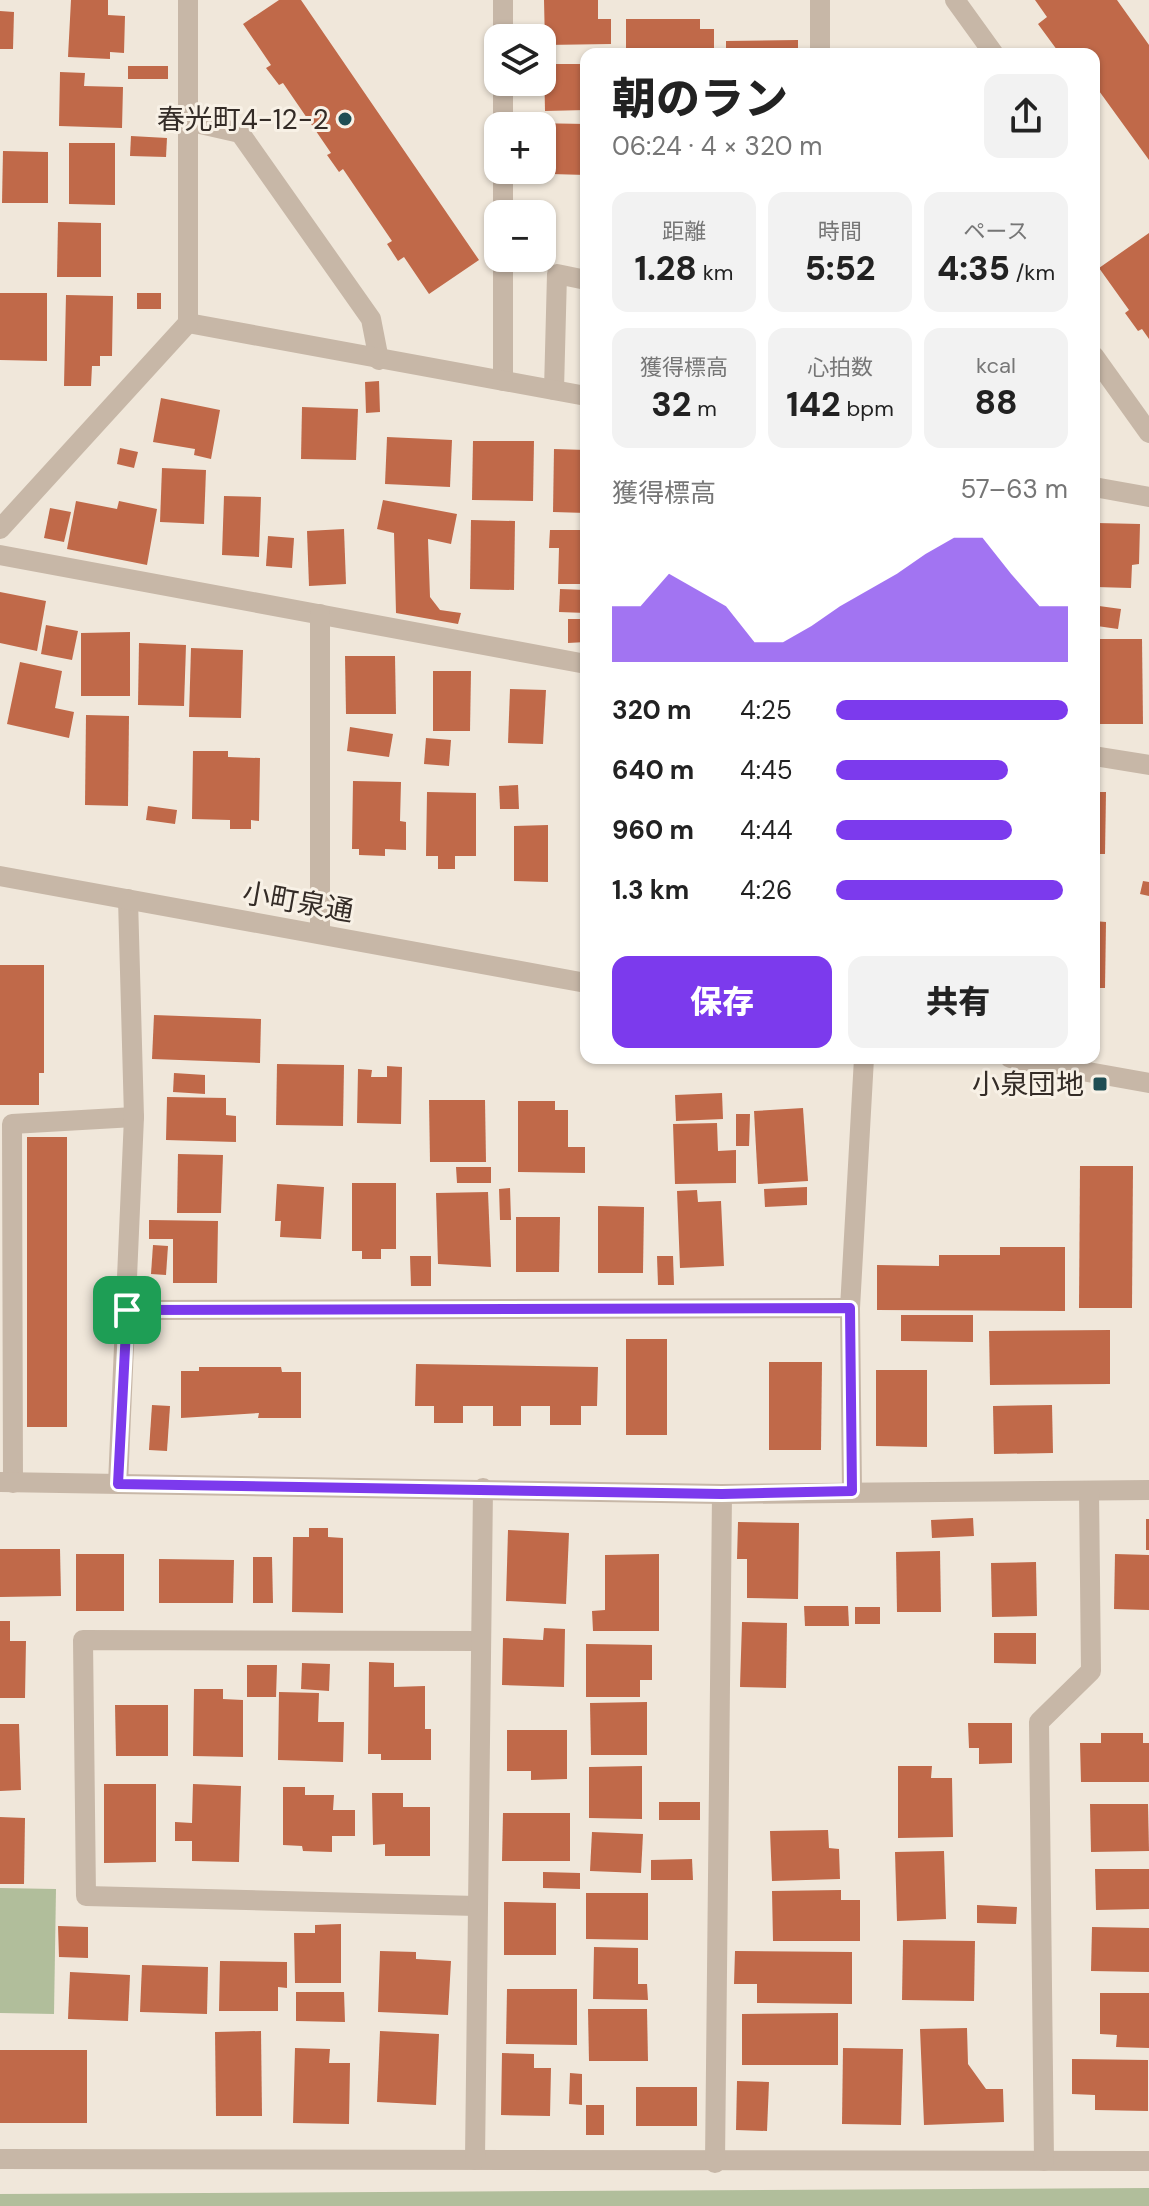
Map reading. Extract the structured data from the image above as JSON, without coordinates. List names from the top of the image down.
{
  "streets": {
    "street": ["小町泉通"]
  },
  "places": {
    "other": ["春光町4-12-2"],
    "transit": ["小泉団地"]
  },
  "page": {
    "map_buttons": ["+", "−"],
    "heading": ["朝のラン", "06:24 · 4 × 320 m"],
    "stats": [
      ["距離", "1.28 km"],
      ["時間", "5:52"],
      ["ペース", "4:35 /km"],
      ["獲得標高", "32 m"],
      ["心拍数", "142 bpm"],
      ["kcal", "88"]
    ],
    "chart": ["獲得標高", "57–63 m"],
    "list": [
      {
        "name": "320 m",
        "note": "4:25"
      },
      {
        "name": "640 m",
        "note": "4:45"
      },
      {
        "name": "960 m",
        "note": "4:44"
      },
      {
        "name": "1.3 km",
        "note": "4:26"
      }
    ],
    "buttons": ["保存", "共有"]
  }
}
